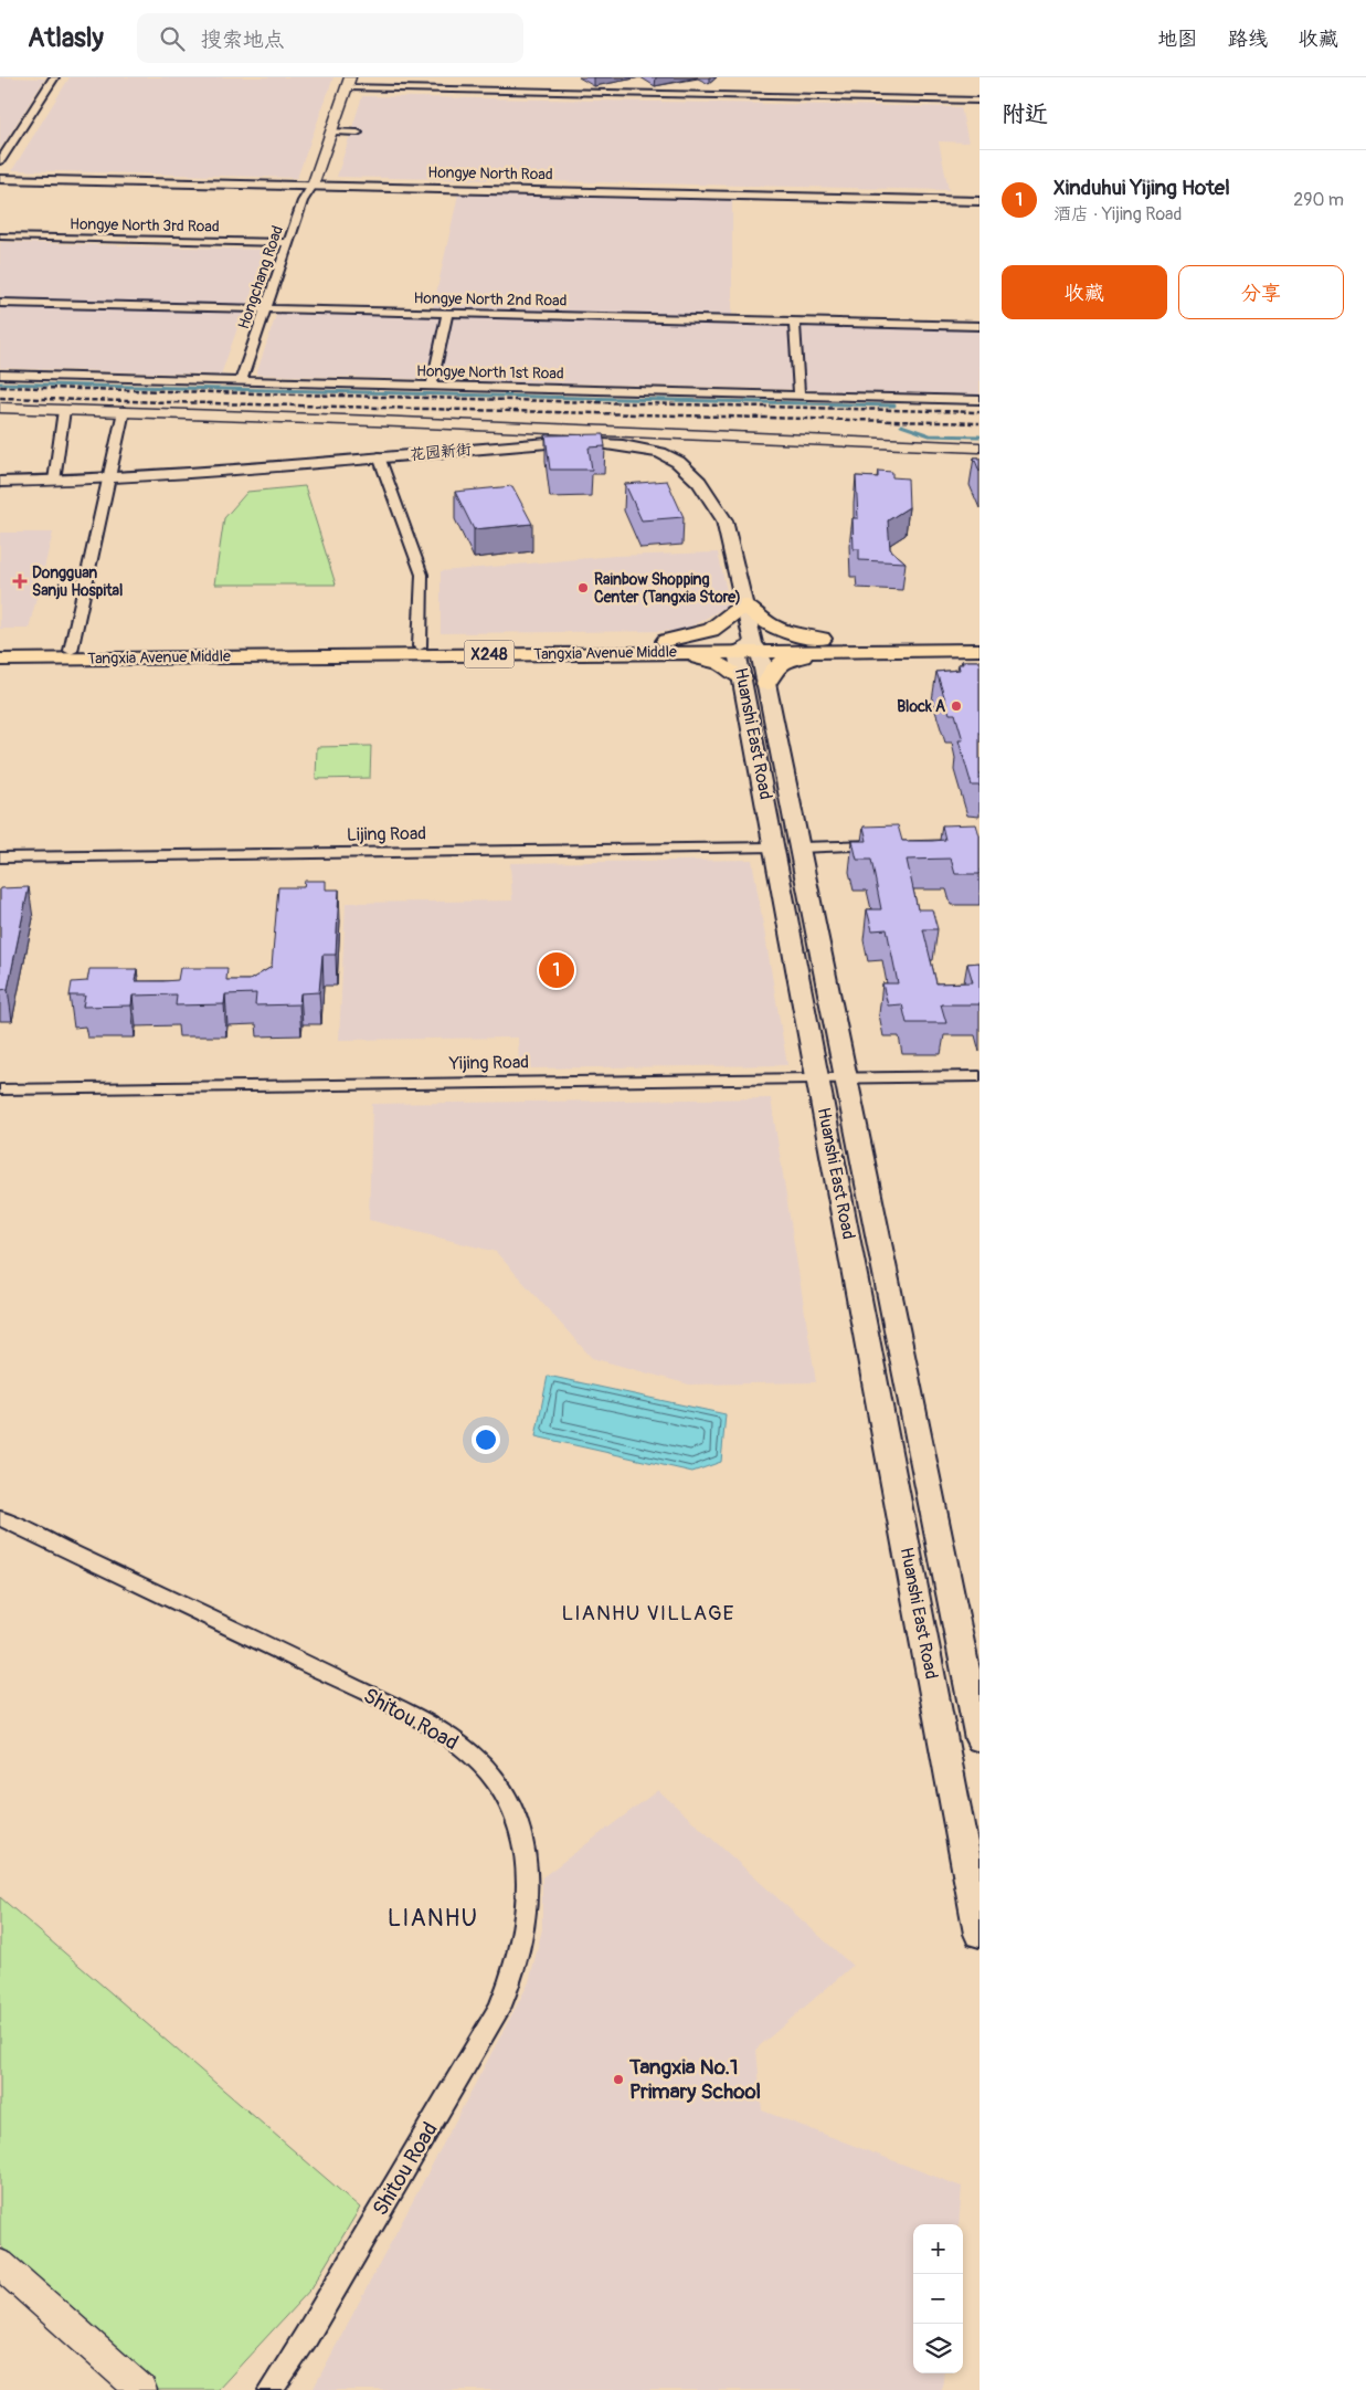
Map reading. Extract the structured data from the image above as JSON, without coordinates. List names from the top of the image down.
{
  "streets": {
    "main road": [
      "Hongye North Road",
      "花园新街",
      "Tangxia Avenue Middle",
      "X248",
      "Huanshi East Road"
    ],
    "street": [
      "Hongye North 3rd Road",
      "Hongchang Road",
      "Hongye North 2nd Road",
      "Hongye North 1st Road",
      "Lijing Road",
      "Yijing Road",
      "Shitou Road"
    ]
  },
  "crossings": [
    ["Hongye North Road", "Hongchang Road"],
    ["Hongye North 3rd Road", "Hongchang Road"],
    ["Hongchang Road", "Hongye North 2nd Road"],
    ["Hongchang Road", "Hongye North 1st Road"],
    ["花园新街", "Tangxia Avenue Middle"],
    ["花园新街", "Huanshi East Road"],
    ["Tangxia Avenue Middle", "Huanshi East Road"],
    ["Huanshi East Road", "Lijing Road"],
    ["Huanshi East Road", "Yijing Road"]
  ],
  "districts": ["LIANHU VILLAGE", "LIANHU"],
  "places": {
    "health": ["Dongguan Sanju Hospital"],
    "other": ["Rainbow Shopping Center (Tangxia Store)", "Block A", "Tangxia No.1 Primary School"]
  },
  "page": {
    "header": "Atlasly",
    "search": "搜索地点",
    "nav": ["地图", "路线", "收藏"],
    "heading": "附近",
    "list": [
      {
        "mark": "1",
        "name": "Xinduhui Yijing Hotel",
        "note": "酒店 · Yijing Road",
        "value": "290 m"
      }
    ],
    "buttons": ["收藏", "分享"],
    "pins": "1",
    "map_buttons": ["+", "−"]
  }
}
